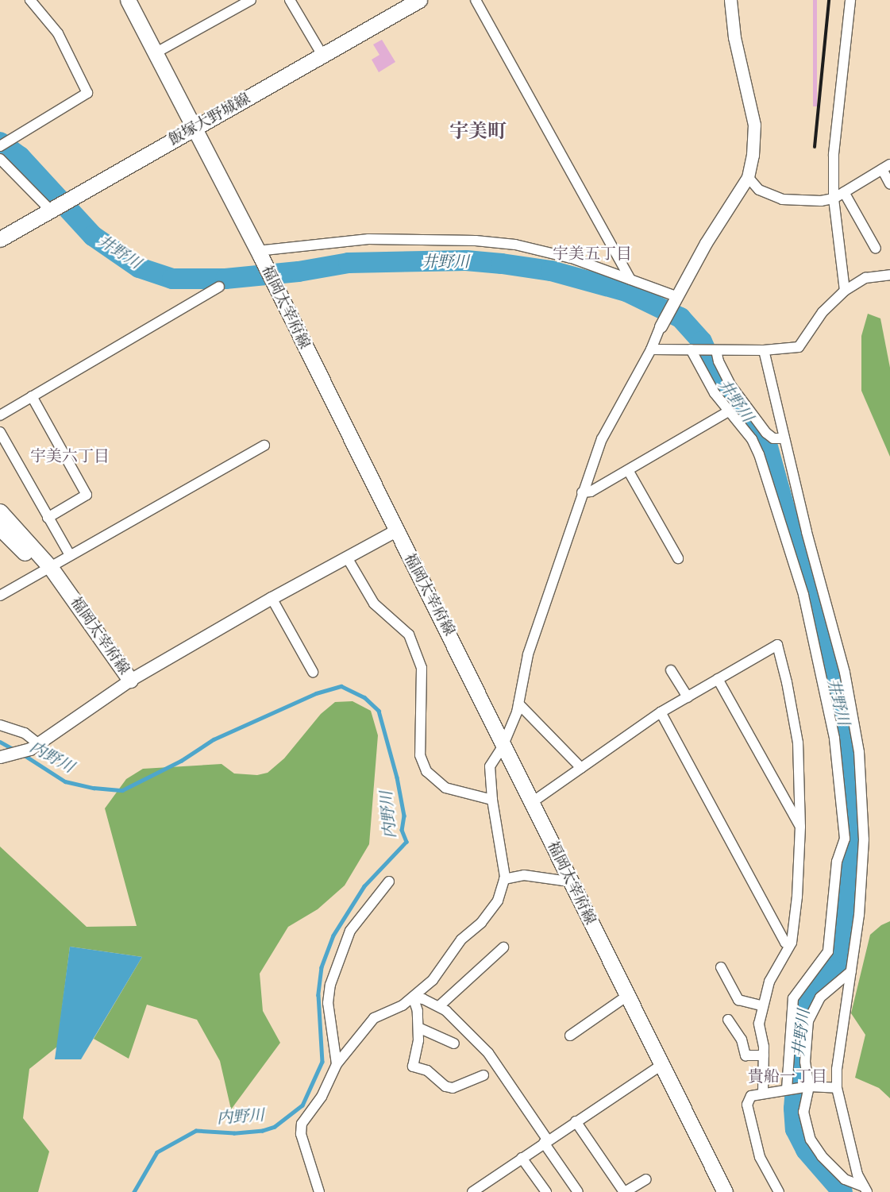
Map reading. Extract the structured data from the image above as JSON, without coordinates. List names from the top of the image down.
{
  "streets": {
    "main road": ["飯塚大野城線", "福岡太宰府線"]
  },
  "crossings": [
    ["飯塚大野城線", "福岡太宰府線"]
  ],
  "districts": [
    "宇美町",
    "宇美五丁目",
    "宇美六丁目",
    "貴船一丁目"
  ],
  "water": ["井野川", "内野川"]
}
